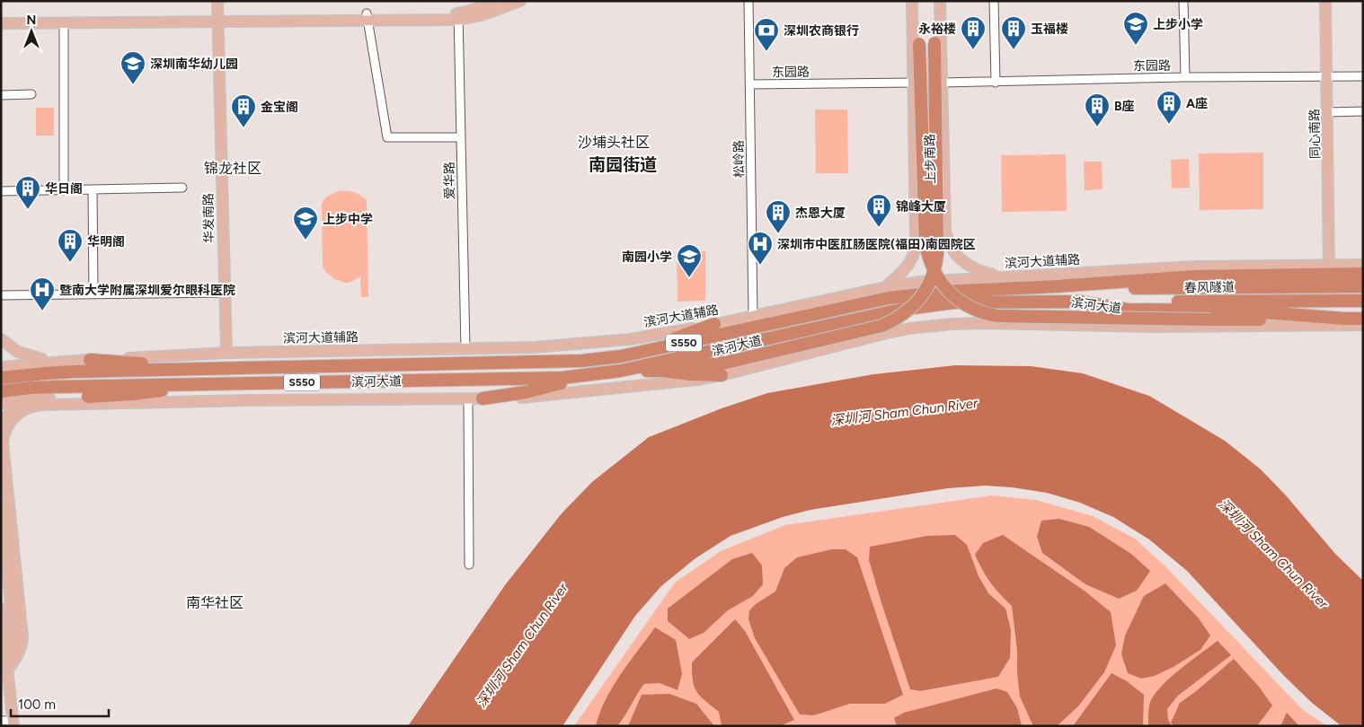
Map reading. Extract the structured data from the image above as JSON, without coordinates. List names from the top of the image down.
{
  "streets": {
    "highway": ["春风隧道", "滨河大道", "S550"],
    "main road": [
      "同心南路",
      "上步南路",
      "华发南路",
      "滨河大道辅路"
    ],
    "street": ["东园路", "松岭路", "爱华路"]
  },
  "crossings": [
    ["东园路", "同心南路"],
    ["东园路", "松岭路"],
    ["东园路", "上步南路"],
    ["同心南路", "滨河大道辅路"],
    ["松岭路", "滨河大道辅路"],
    ["上步南路", "滨河大道辅路"],
    ["爱华路", "滨河大道辅路"],
    ["华发南路", "滨河大道辅路"],
    ["春风隧道", "滨河大道"]
  ],
  "districts": [
    "沙埔头社区",
    "南园街道",
    "锦龙社区",
    "南华社区"
  ],
  "water": ["深圳河 Sham Chun River"],
  "places": {
    "school or university": [
      "上步小学",
      "深圳南华幼儿园",
      "上步中学",
      "南园小学"
    ],
    "building": [
      "永裕楼",
      "玉福楼",
      "A座",
      "B座",
      "金宝阁",
      "华日阁",
      "锦峰大厦",
      "杰恩大厦",
      "华明阁"
    ],
    "bank": ["深圳农商银行"],
    "hospital": ["深圳市中医肛肠医院(福田)南园院区", "暨南大学附属深圳爱尔眼科医院"]
  },
  "scale_bar": "100 m",
  "north": "top"
}
